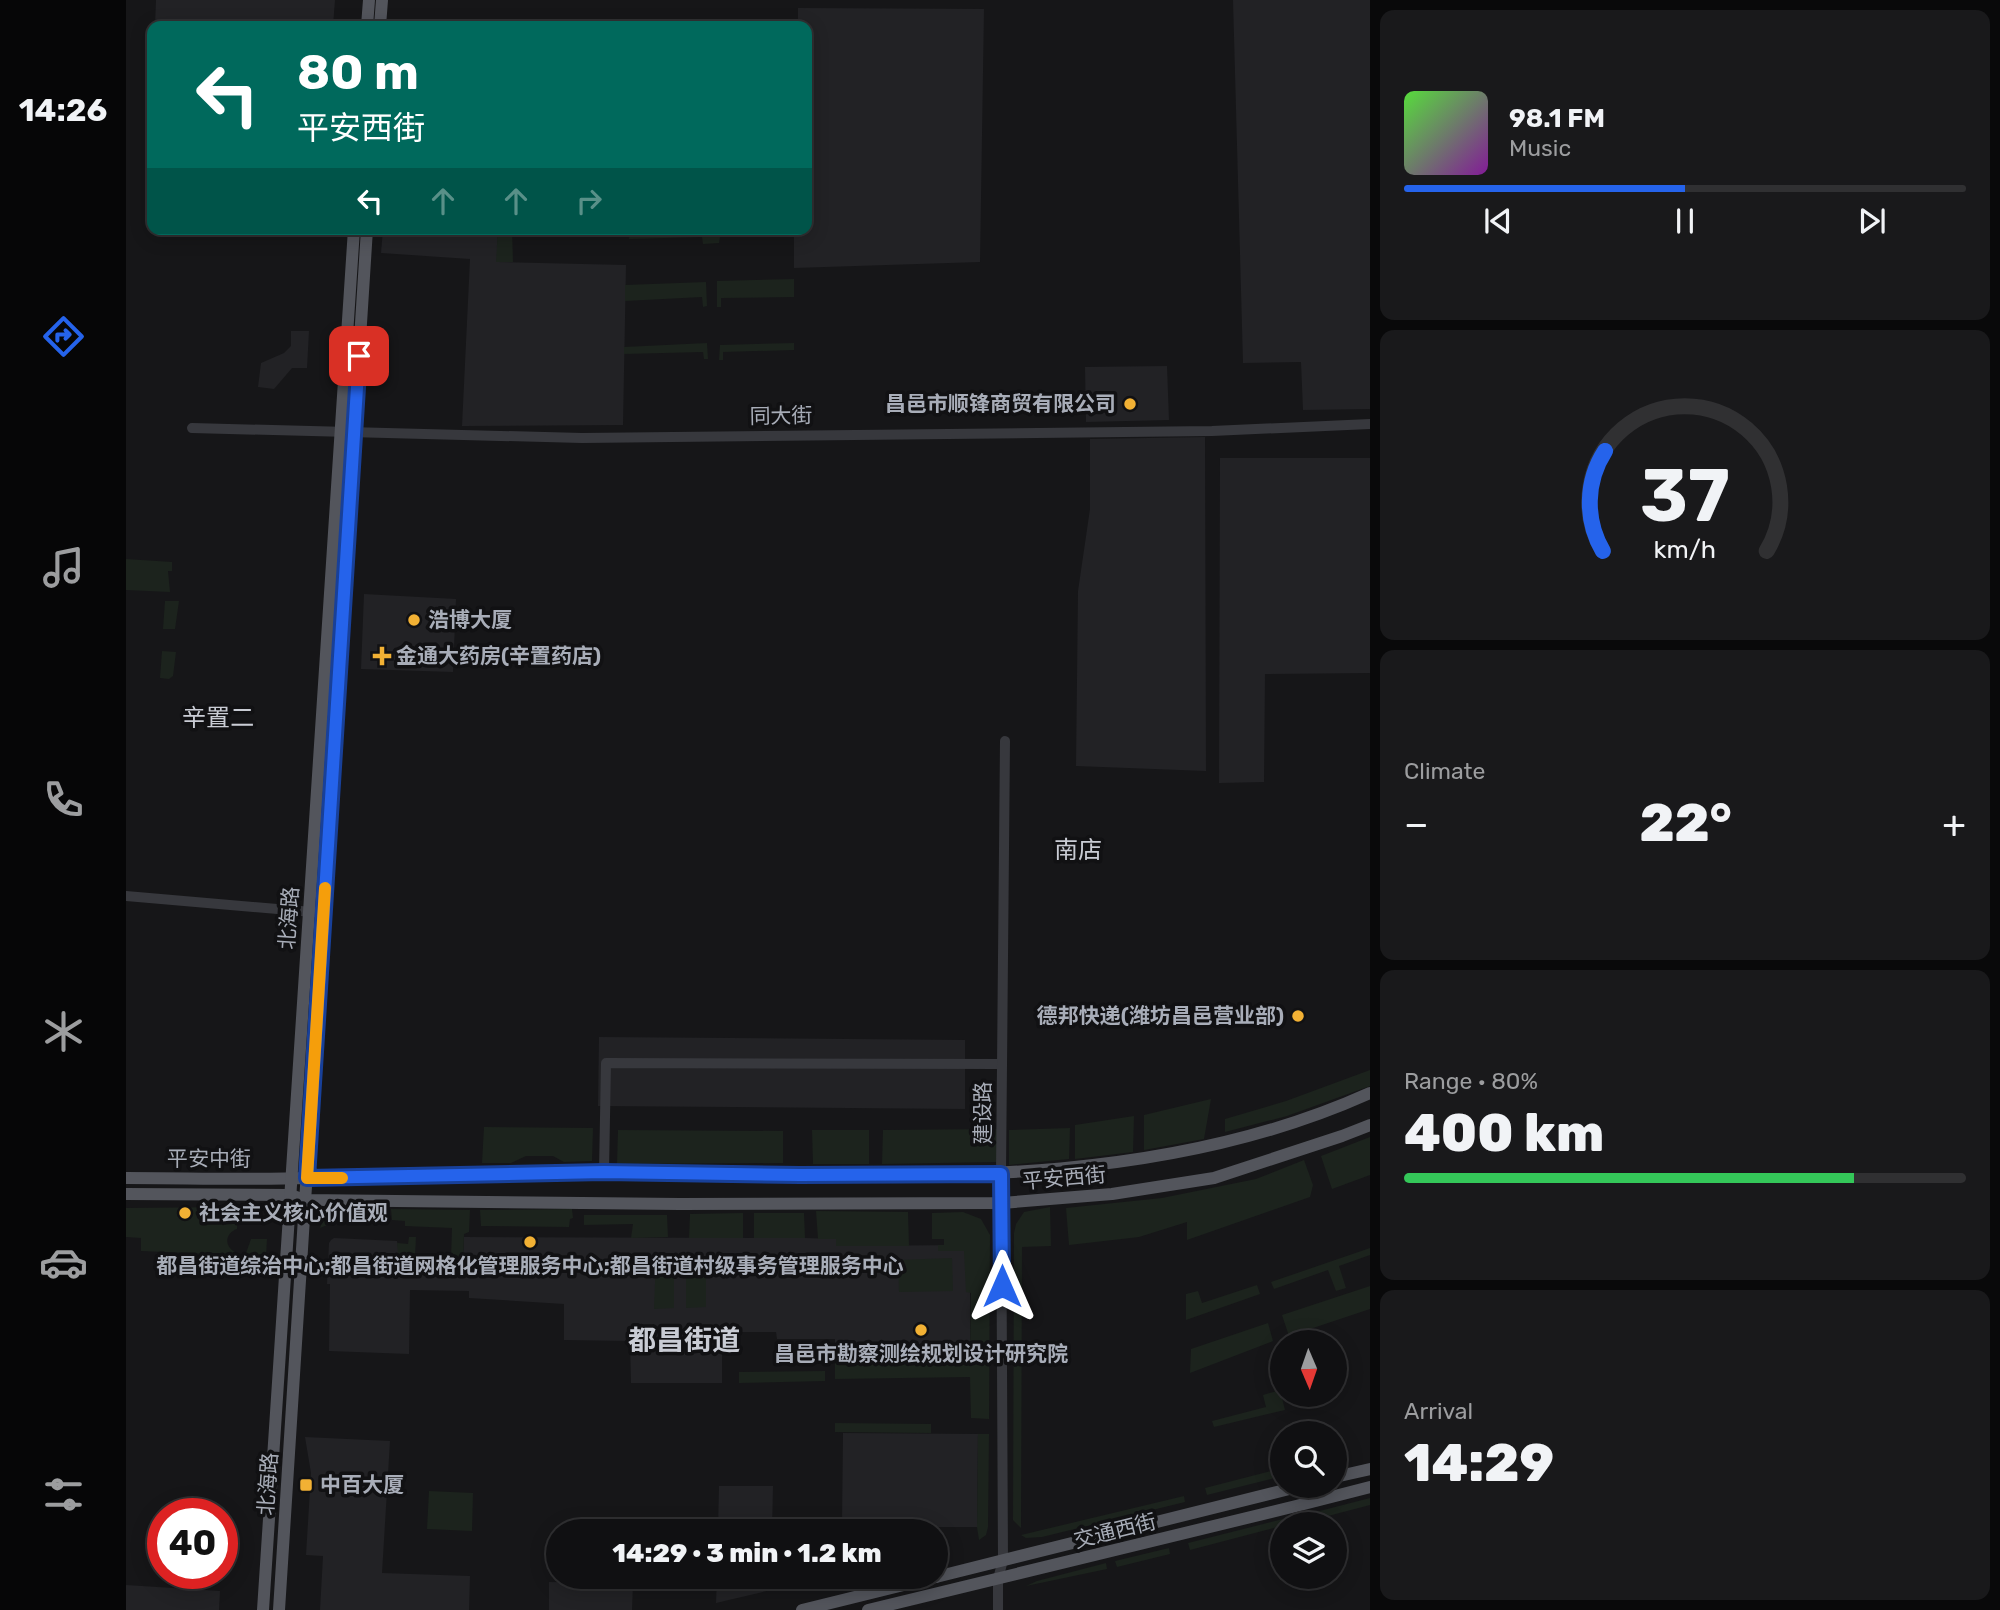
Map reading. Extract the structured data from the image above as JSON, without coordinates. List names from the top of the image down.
{
  "streets": {
    "main road": [
      "北海路",
      "平安中街",
      "平安西街",
      "交通西街"
    ],
    "street": ["同大街", "建设路"]
  },
  "crossings": [
    ["同大街", "北海路"],
    ["北海路", "平安中街"],
    ["北海路", "平安西街"],
    ["建设路", "平安西街"],
    ["建设路", "交通西街"],
    ["平安中街", "平安西街"]
  ],
  "districts": ["辛置二", "南店", "都昌街道"],
  "places": {
    "other": [
      "昌邑市顺锋商贸有限公司",
      "浩博大厦",
      "德邦快递(潍坊昌邑营业部)",
      "社会主义核心价值观",
      "都昌街道综治中心;都昌街道网格化管理服务中心;都昌街道村级事务管理服务中心",
      "昌邑市勘察测绘规划设计研究院"
    ],
    "health": ["金通大药房(辛置药店)"],
    "transit": ["中百大厦"]
  },
  "north": "bottom",
  "page": {
    "tabs": "14:26",
    "turn": ["80 m", "平安西街"],
    "song": ["98.1 FM", "Music"],
    "tile": [
      "Climate",
      ["Range · 80%", "400 km"],
      ["Arrival", "14:29"]
    ],
    "heat": ["−", "22°", "+"],
    "limit": "40",
    "trip": "14:29 · 3 min · 1.2 km",
    "gauge": ["37", "km/h"]
  }
}
